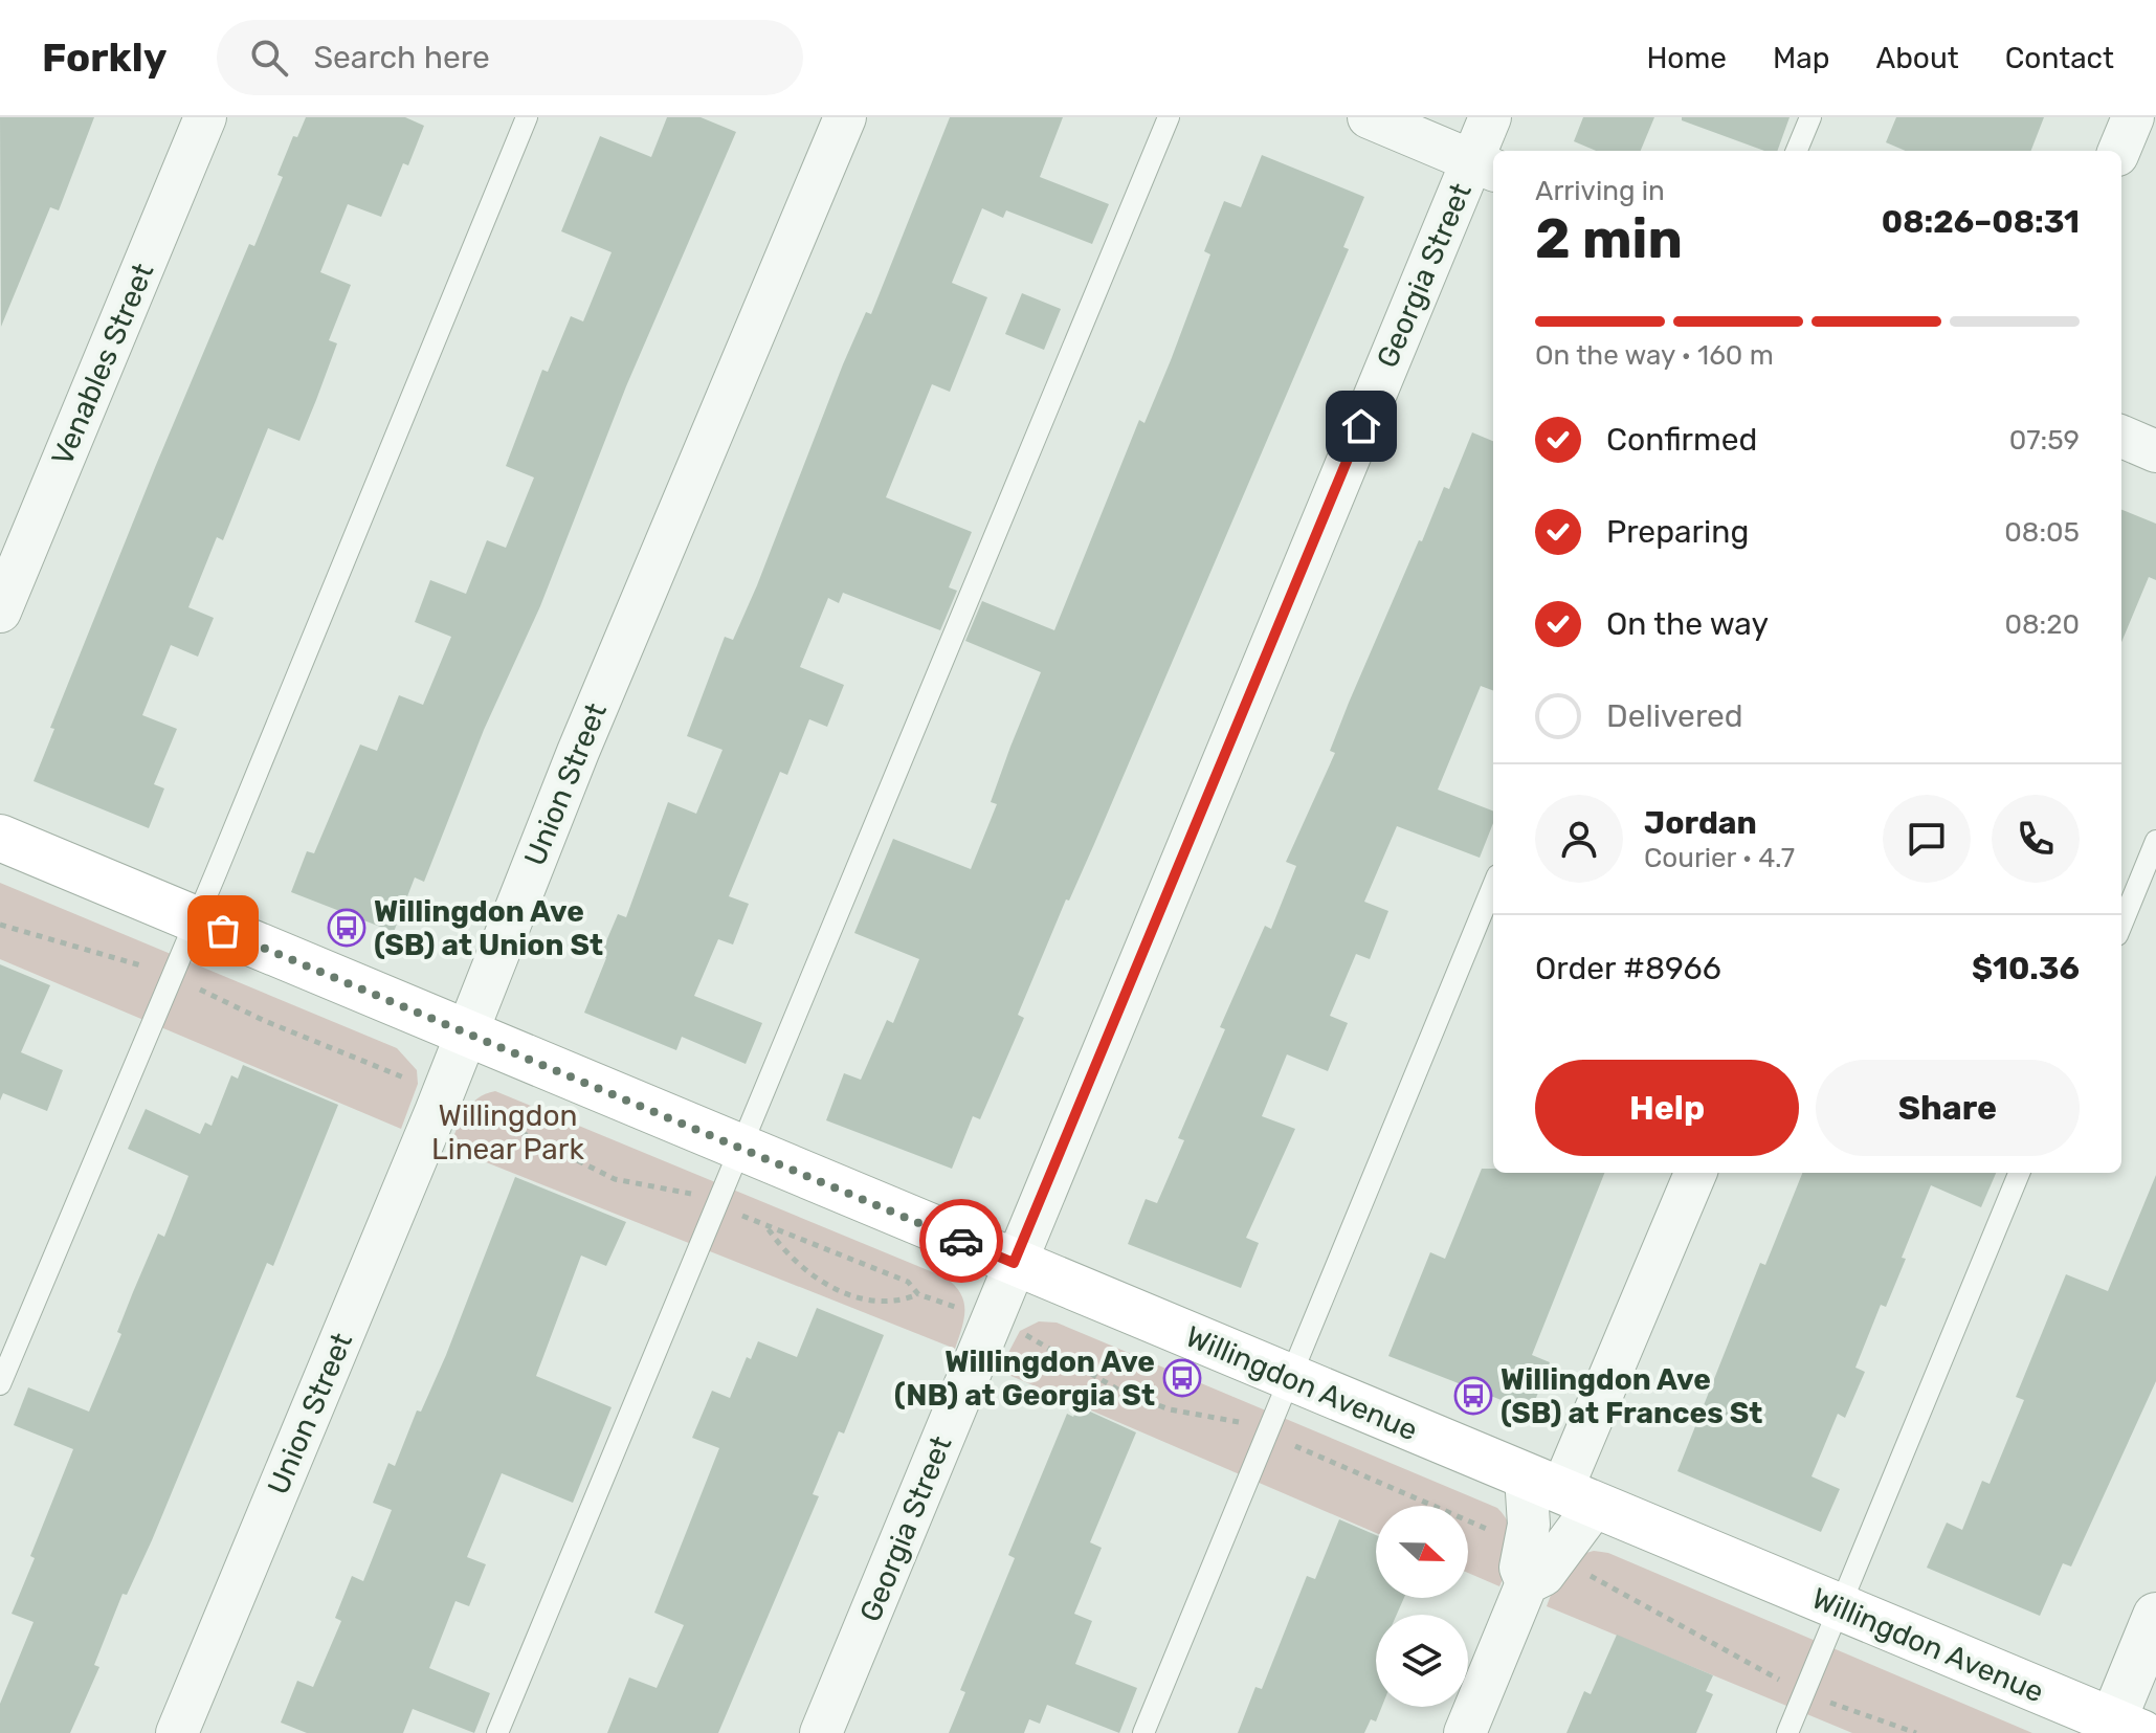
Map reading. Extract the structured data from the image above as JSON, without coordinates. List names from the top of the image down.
{
  "streets": {
    "main road": ["Willingdon Avenue"],
    "street": ["Georgia Street", "Venables Street", "Union Street"]
  },
  "crossings": [
    ["Georgia Street", "Willingdon Avenue"],
    ["Union Street", "Willingdon Avenue"]
  ],
  "parks": ["Willingdon Linear Park"],
  "places": {
    "bus stop": ["Willingdon Ave (SB) at Union St", "Willingdon Ave (NB) at Georgia St", "Willingdon Ave (SB) at Frances St"]
  },
  "north": "right",
  "page": {
    "header": "Forkly",
    "search": "Search here",
    "nav": [
      "Home",
      "Map",
      "About",
      "Contact"
    ],
    "heading": ["2 min", "Arriving in", "08:26–08:31"],
    "panel": [
      "Jordan",
      "Courier · 4.7",
      "Order #8966",
      "$10.36"
    ],
    "bar": "On the way · 160 m",
    "list": [
      ["Confirmed", "07:59"],
      ["Preparing", "08:05"],
      ["On the way", "08:20"],
      "Delivered"
    ],
    "buttons": ["Help", "Share"]
  }
}
